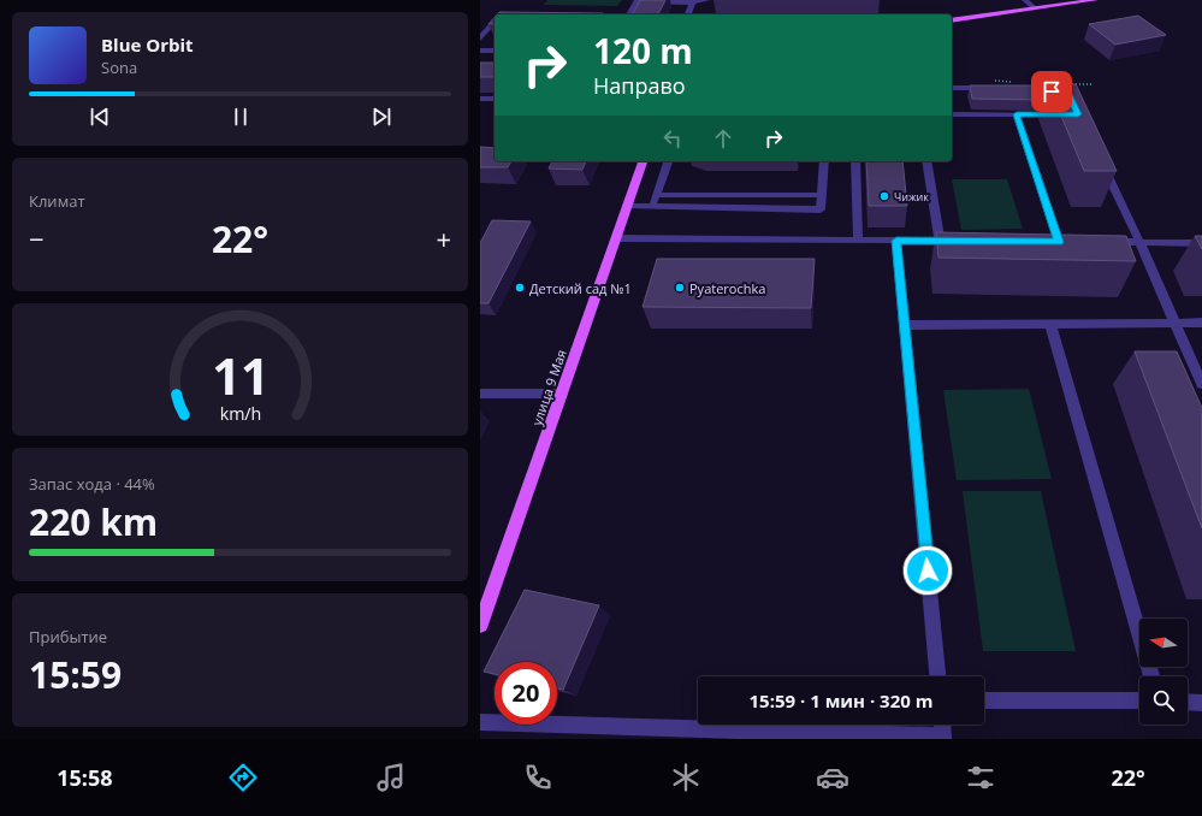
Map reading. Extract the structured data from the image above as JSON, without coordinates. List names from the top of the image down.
{
  "streets": {
    "main road": ["улица 9 Мая"]
  },
  "places": ["Чижик", "Детский сад №1", "Pyaterochka"],
  "north": "left",
  "page": {
    "turn": ["120 m", "Направо"],
    "song": ["Blue Orbit", "Sona"],
    "tile": [
      "Климат",
      ["Запас хода · 44%", "220 km"],
      ["Прибытие", "15:59"]
    ],
    "heat": ["−", "22°", "+"],
    "limit": "20",
    "trip": "15:59 · 1 мин · 320 m",
    "tabs": ["15:58", "22°"],
    "gauge": ["11", "km/h"]
  }
}
